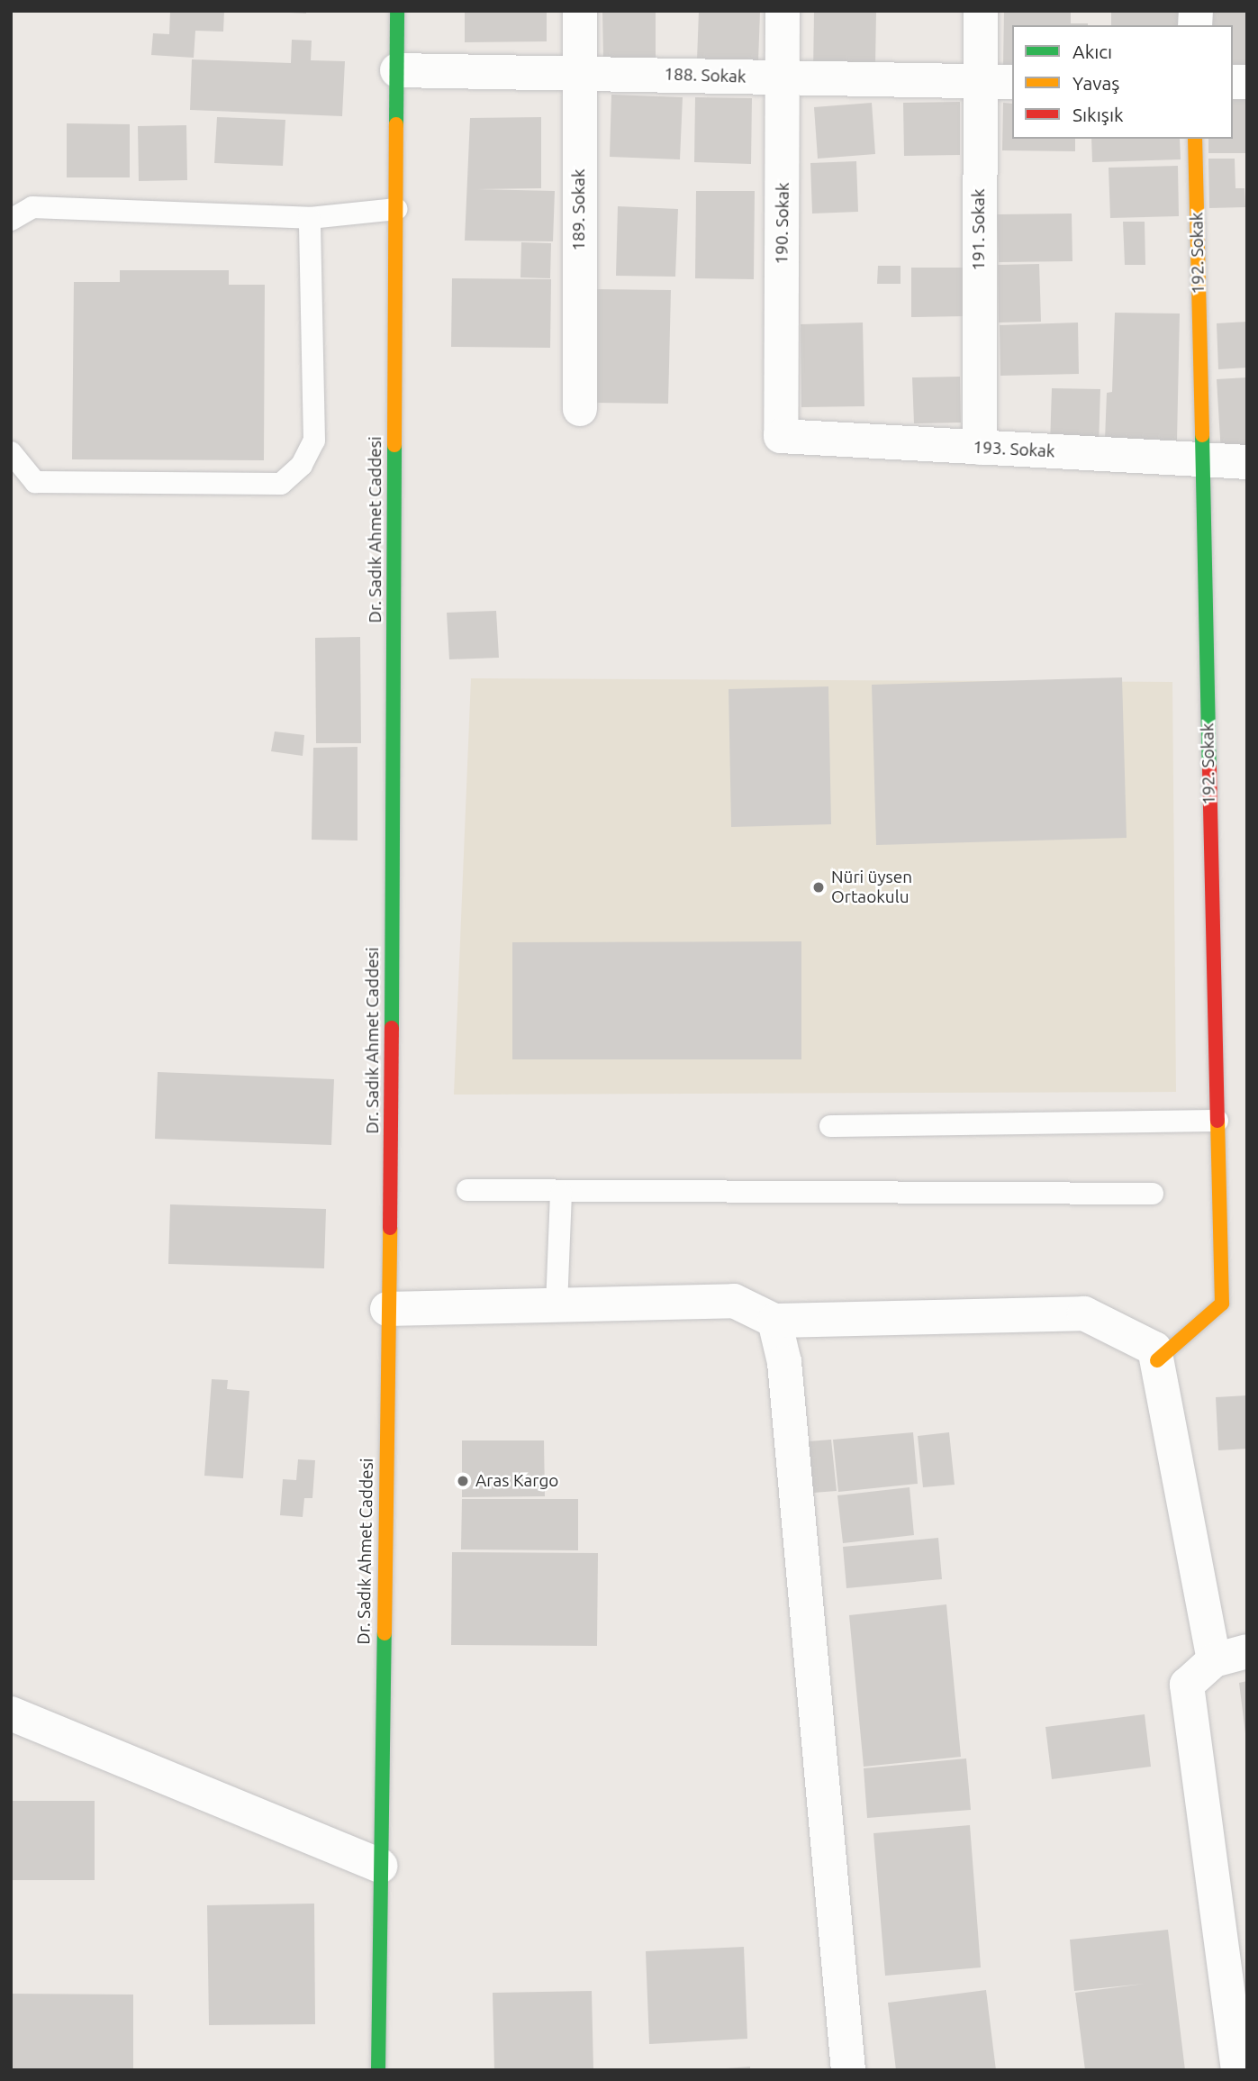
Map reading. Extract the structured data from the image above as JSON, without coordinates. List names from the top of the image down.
{
  "streets": {
    "street": [
      "188. Sokak",
      "189. Sokak",
      "190. Sokak",
      "191. Sokak",
      "192. Sokak",
      "193. Sokak",
      "Dr. Sadık Ahmet Caddesi"
    ]
  },
  "crossings": [
    ["188. Sokak", "189. Sokak"],
    ["188. Sokak", "190. Sokak"],
    ["188. Sokak", "191. Sokak"],
    ["188. Sokak", "Dr. Sadık Ahmet Caddesi"],
    ["190. Sokak", "193. Sokak"],
    ["191. Sokak", "193. Sokak"],
    ["192. Sokak", "193. Sokak"]
  ],
  "places": ["Nüri üysen Ortaokulu", "Aras Kargo"],
  "legend": ["Akıcı", "Yavaş", "Sıkışık"]
}
